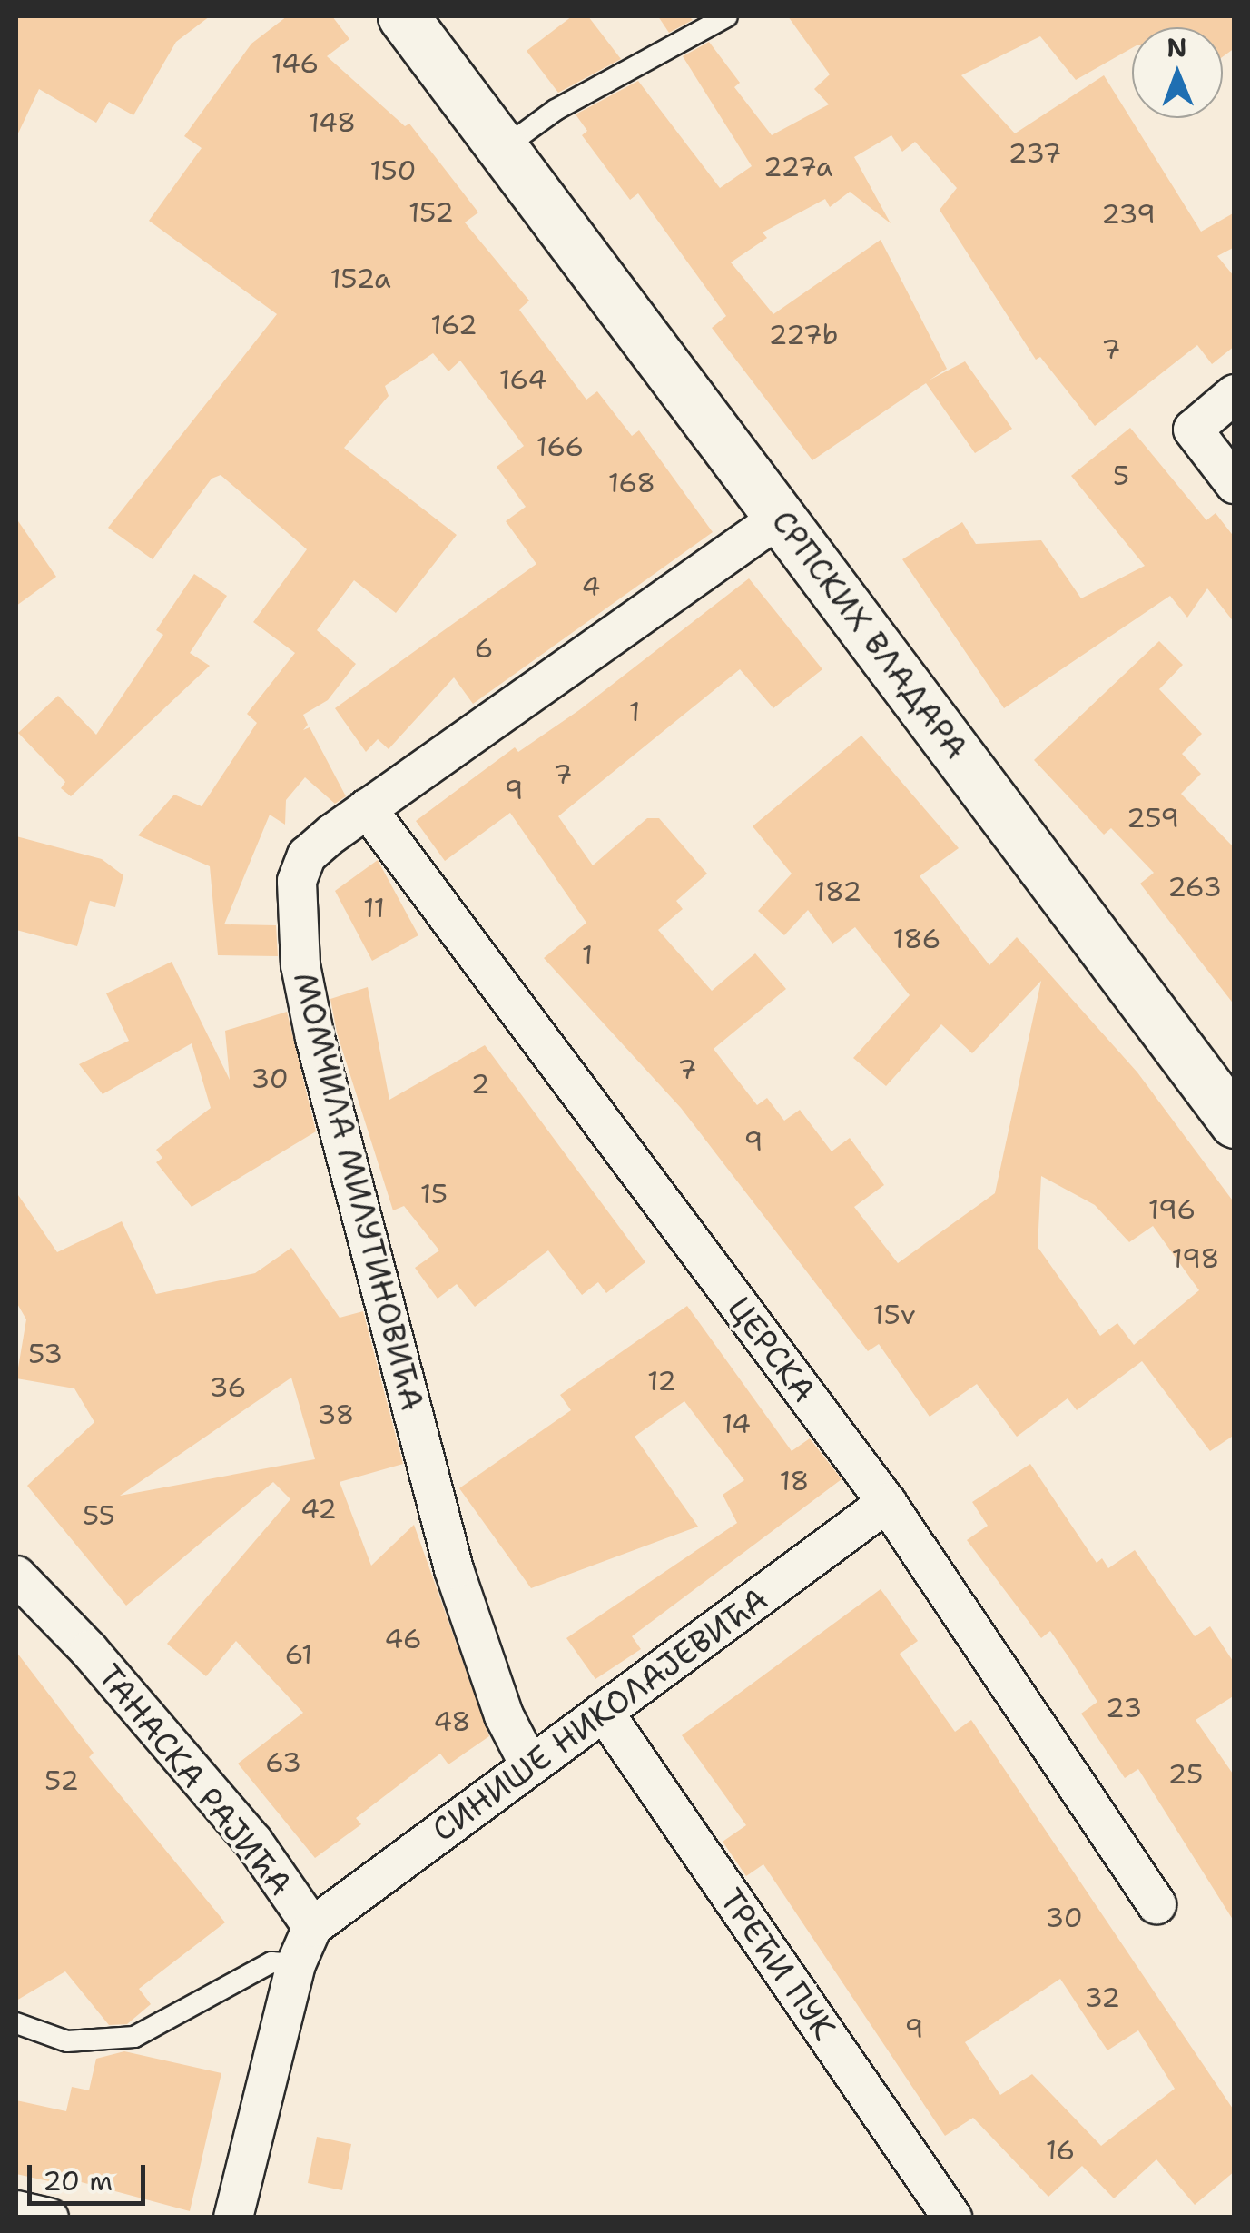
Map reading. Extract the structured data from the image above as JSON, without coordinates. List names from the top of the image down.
{
  "streets": {
    "main road": ["СРПСКИХ ВЛАДАРА"],
    "street": [
      "МОМЧИЛА МИЛУТИНОВИЋА",
      "ЦЕРСКА",
      "СИНИШЕ НИКОЛАЈЕВИЋА",
      "ТАНАСКА РАЈИЋА",
      "ТРЕЋИ ПУК"
    ]
  },
  "crossings": [
    ["СРПСКИХ ВЛАДАРА", "МОМЧИЛА МИЛУТИНОВИЋА"],
    ["МОМЧИЛА МИЛУТИНОВИЋА", "ЦЕРСКА"],
    ["МОМЧИЛА МИЛУТИНОВИЋА", "СИНИШЕ НИКОЛАЈЕВИЋА"],
    ["ЦЕРСКА", "СИНИШЕ НИКОЛАЈЕВИЋА"],
    ["СИНИШЕ НИКОЛАЈЕВИЋА", "ТАНАСКА РАЈИЋА"],
    ["СИНИШЕ НИКОЛАЈЕВИЋА", "ТРЕЋИ ПУК"]
  ],
  "house_numbers": [
    "146",
    "148",
    "237",
    "227a",
    "150",
    "152",
    "239",
    "152a",
    "162",
    "227b",
    "7",
    "164",
    "166",
    "5",
    "168",
    "4",
    "6",
    "1",
    "7",
    "9",
    "259",
    "263",
    "182",
    "11",
    "186",
    "1",
    "7",
    "30",
    "2",
    "9",
    "15",
    "196",
    "198",
    "15v",
    "53",
    "12",
    "36",
    "38",
    "14",
    "18",
    "42",
    "55",
    "46",
    "61",
    "23",
    "48",
    "63",
    "25",
    "52",
    "30",
    "32",
    "9",
    "16"
  ],
  "scale_bar": "20 m",
  "north": "top"
}
